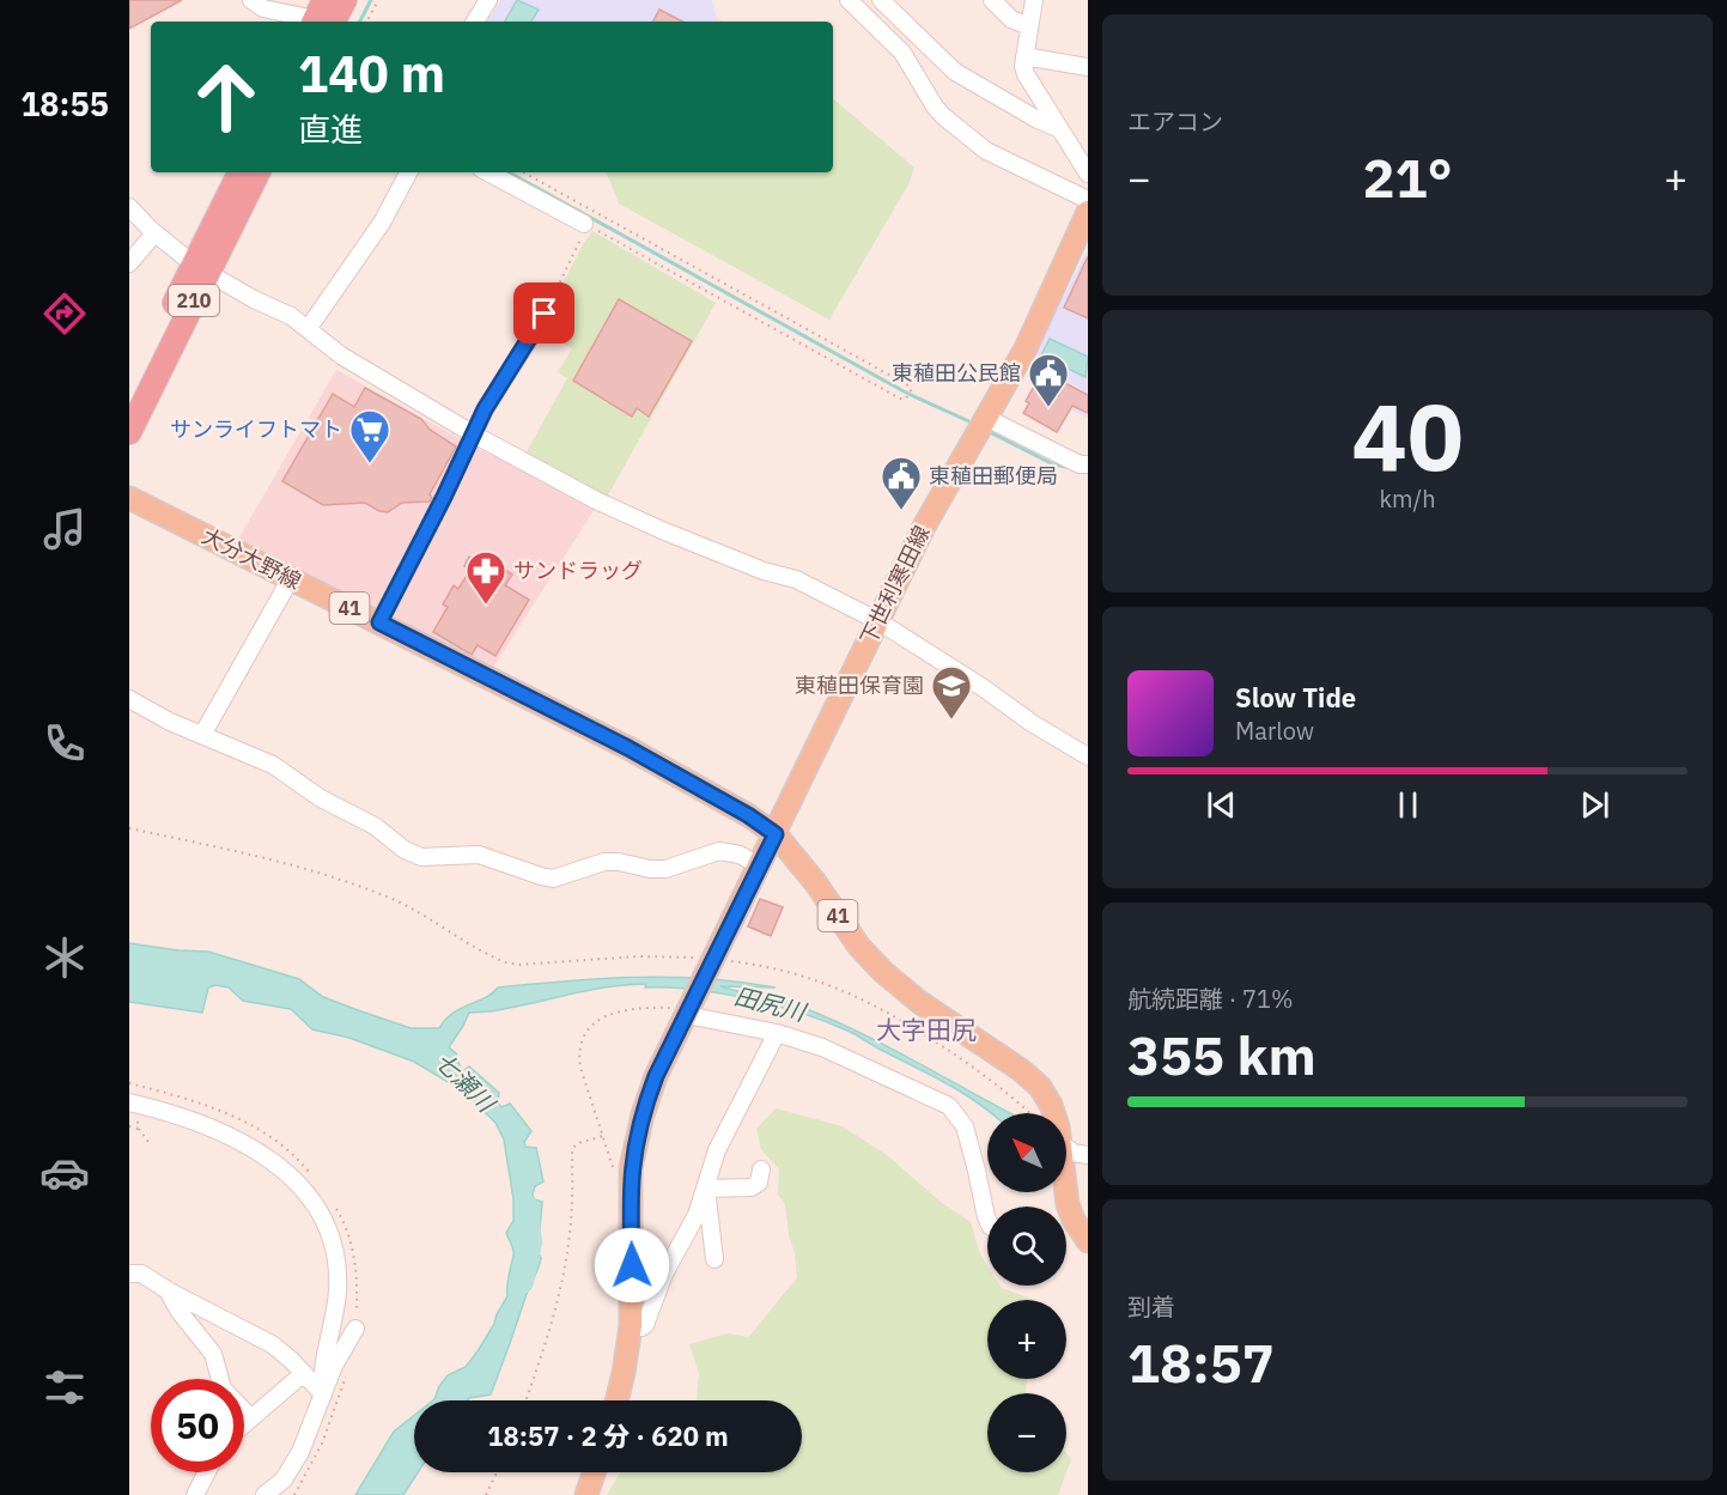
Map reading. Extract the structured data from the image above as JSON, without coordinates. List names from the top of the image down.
{
  "streets": {
    "highway": ["210"],
    "main road": ["大分大野線", "下世利寒田線", "41"]
  },
  "crossings": [
    ["大分大野線", "下世利寒田線"]
  ],
  "districts": ["大字田尻"],
  "water": ["田尻川", "七瀬川"],
  "places": {
    "public building": ["東稙田公民館", "東稙田郵便局"],
    "supermarket": ["サンライフトマト"],
    "pharmacy": ["サンドラッグ"],
    "school or university": ["東稙田保育園"]
  },
  "north": "top left",
  "page": {
    "tabs": "18:55",
    "tile": [
      "エアコン",
      ["40", "km/h"],
      ["航続距離 · 71%", "355 km"],
      ["到着", "18:57"]
    ],
    "turn": ["140 m", "直進"],
    "heat": ["−", "21°", "+"],
    "song": ["Slow Tide", "Marlow"],
    "map_buttons": ["+", "−"],
    "limit": "50",
    "trip": "18:57 · 2 分 · 620 m"
  }
}
